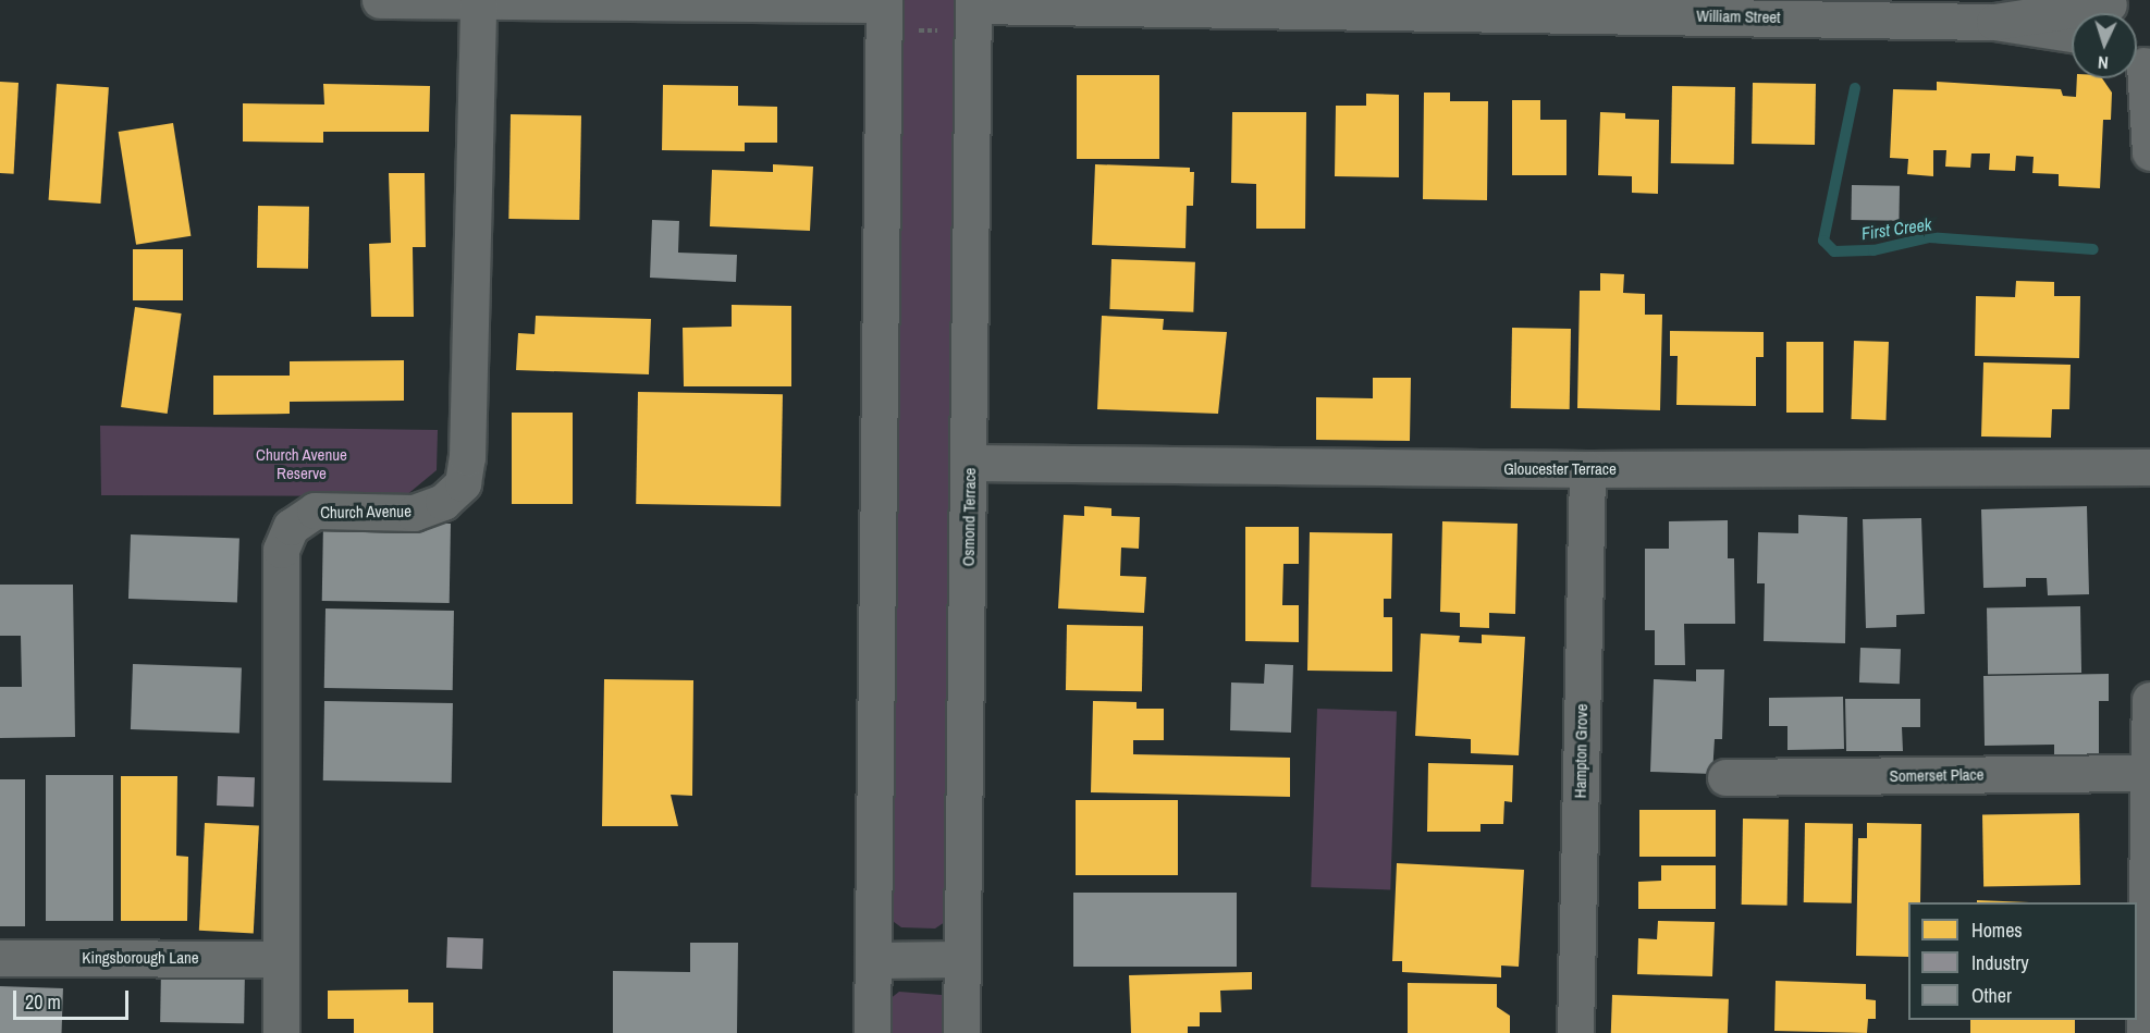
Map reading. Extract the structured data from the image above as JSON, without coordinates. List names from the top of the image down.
{
  "streets": {
    "street": [
      "William Street",
      "Gloucester Terrace",
      "Church Avenue",
      "Osmond Terrace",
      "Hampton Grove",
      "Somerset Place",
      "Kingsborough Lane"
    ]
  },
  "crossings": [
    ["William Street", "Osmond Terrace"],
    ["Gloucester Terrace", "Osmond Terrace"],
    ["Gloucester Terrace", "Hampton Grove"],
    ["Church Avenue", "Kingsborough Lane"]
  ],
  "water": ["First Creek"],
  "parks": ["Church Avenue Reserve"],
  "legend": ["Homes", "Industry", "Other"],
  "scale_bar": "20 m",
  "north": "bottom"
}
